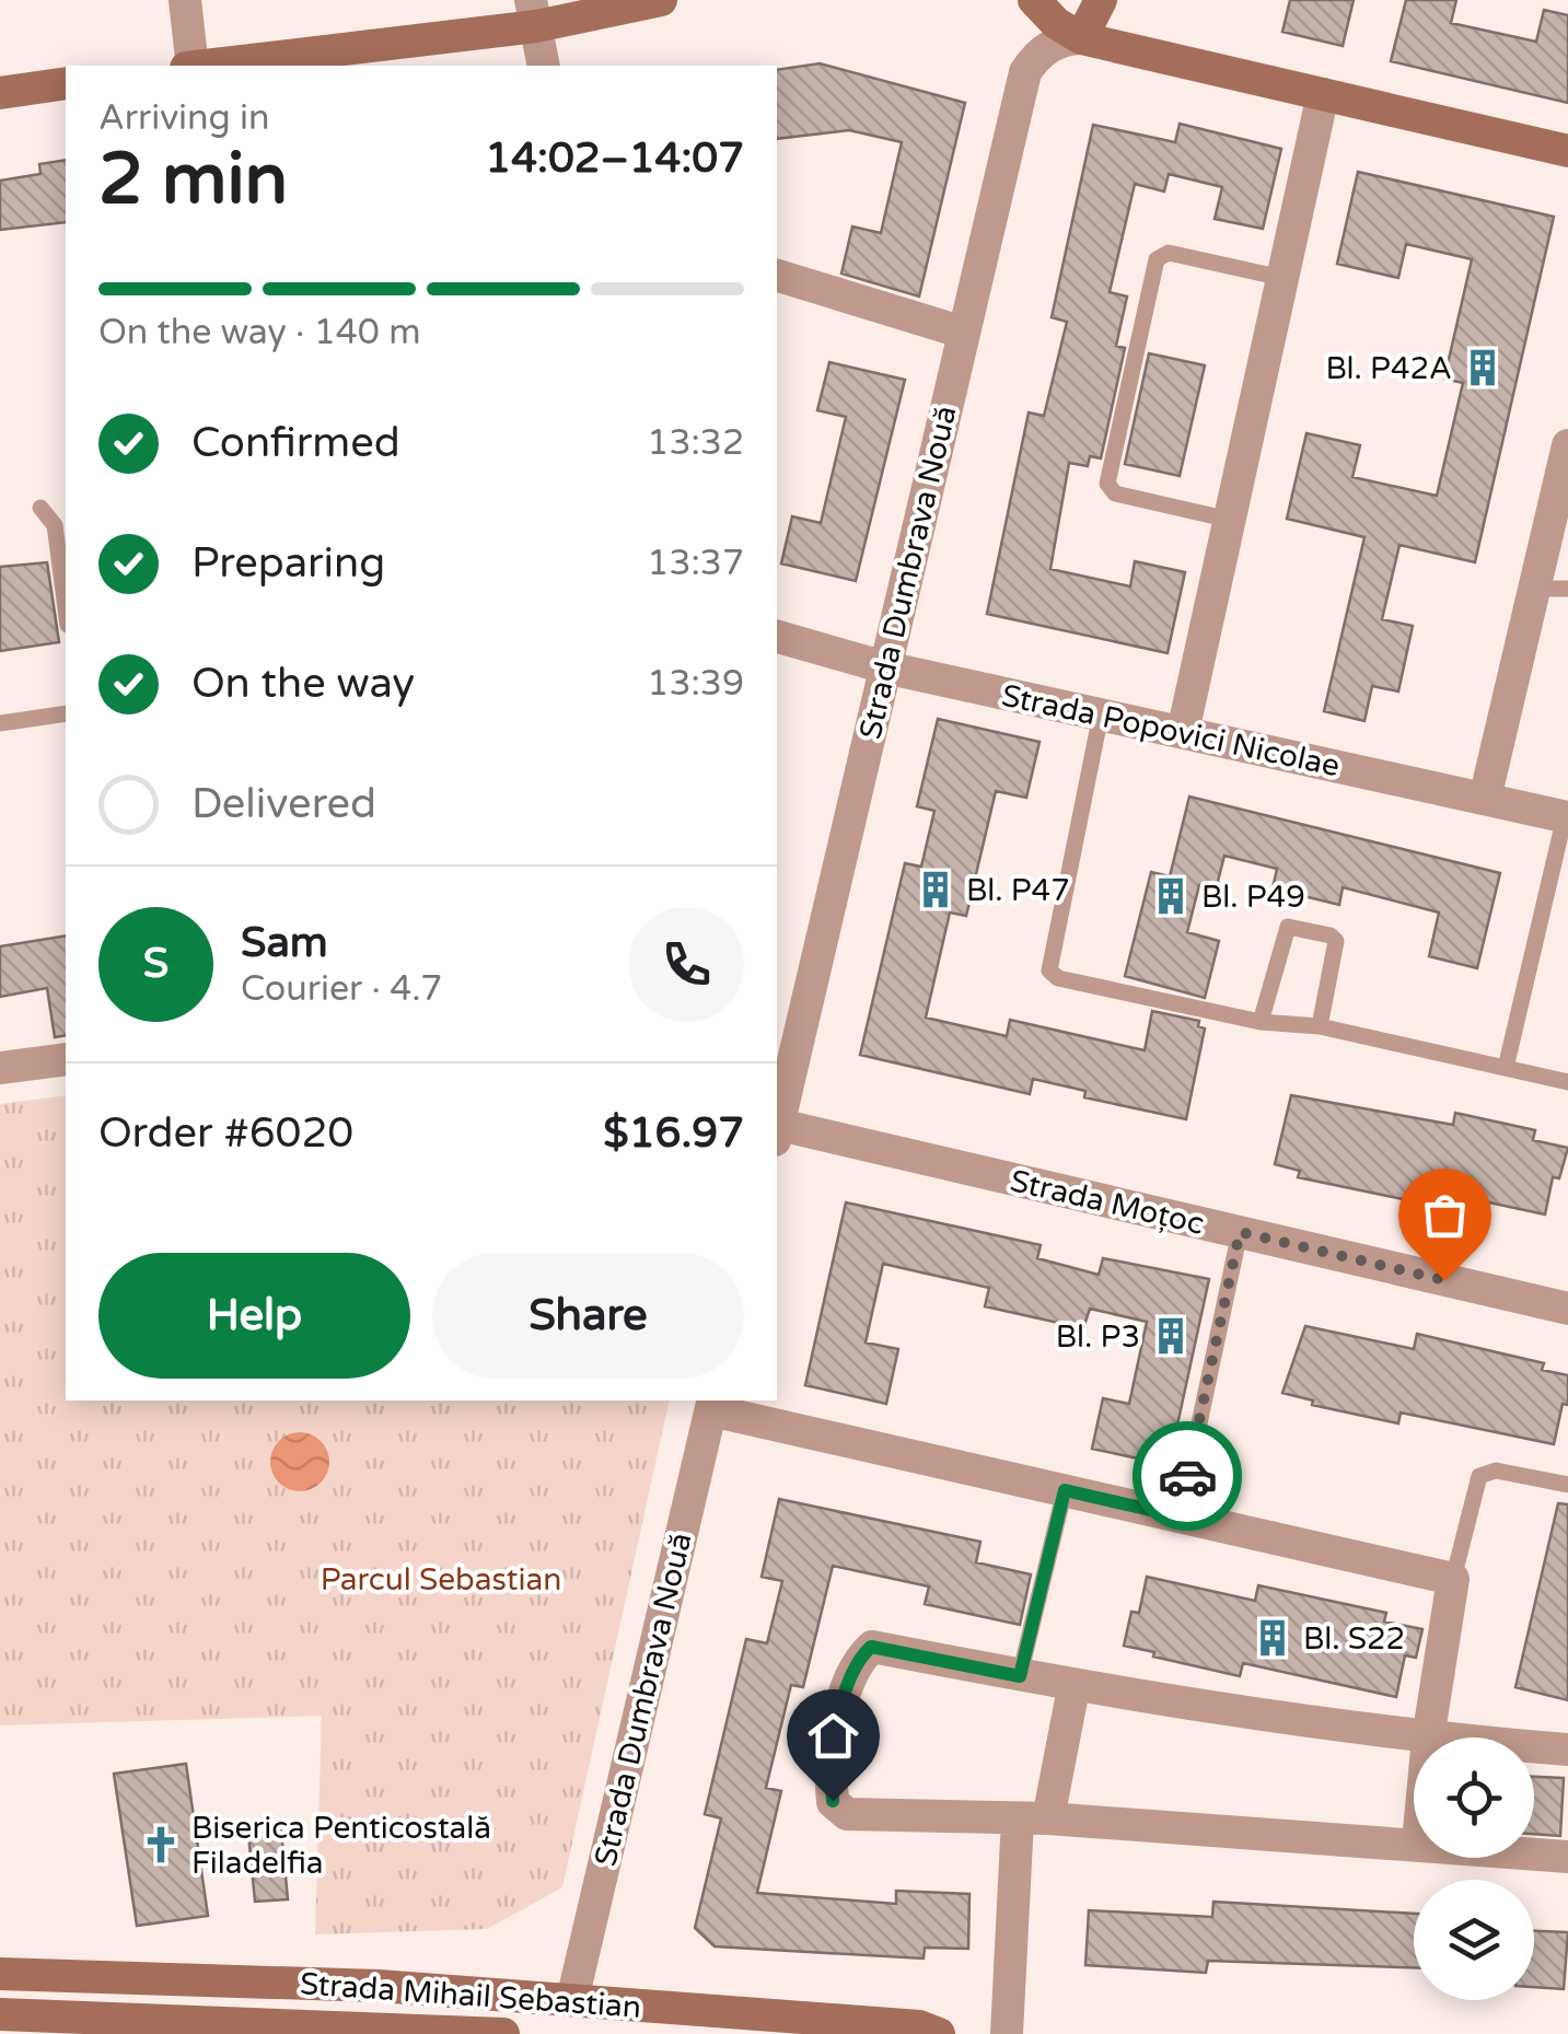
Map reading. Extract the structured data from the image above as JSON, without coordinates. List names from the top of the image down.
{
  "streets": {
    "main road": ["Strada Mihail Sebastian"],
    "street": ["Strada Dumbrava Nouă", "Strada Popovici Nicolae", "Strada Moțoc"]
  },
  "crossings": [
    ["Strada Dumbrava Nouă", "Strada Popovici Nicolae"],
    ["Strada Dumbrava Nouă", "Strada Mihail Sebastian"]
  ],
  "parks": ["Parcul Sebastian"],
  "places": {
    "building": [
      "Bl. P42A",
      "Bl. P47",
      "Bl. P49",
      "Bl. P3",
      "Bl. S22"
    ],
    "church": ["Biserica Penticostală Filadelfia"]
  },
  "page": {
    "heading": ["2 min", "Arriving in", "14:02–14:07"],
    "panel": [
      "Sam",
      "Courier · 4.7",
      "Order #6020",
      "$16.97"
    ],
    "bar": "On the way · 140 m",
    "list": [
      ["Confirmed", "13:32"],
      ["Preparing", "13:37"],
      ["On the way", "13:39"],
      "Delivered"
    ],
    "round": "S",
    "buttons": ["Help", "Share"]
  }
}
